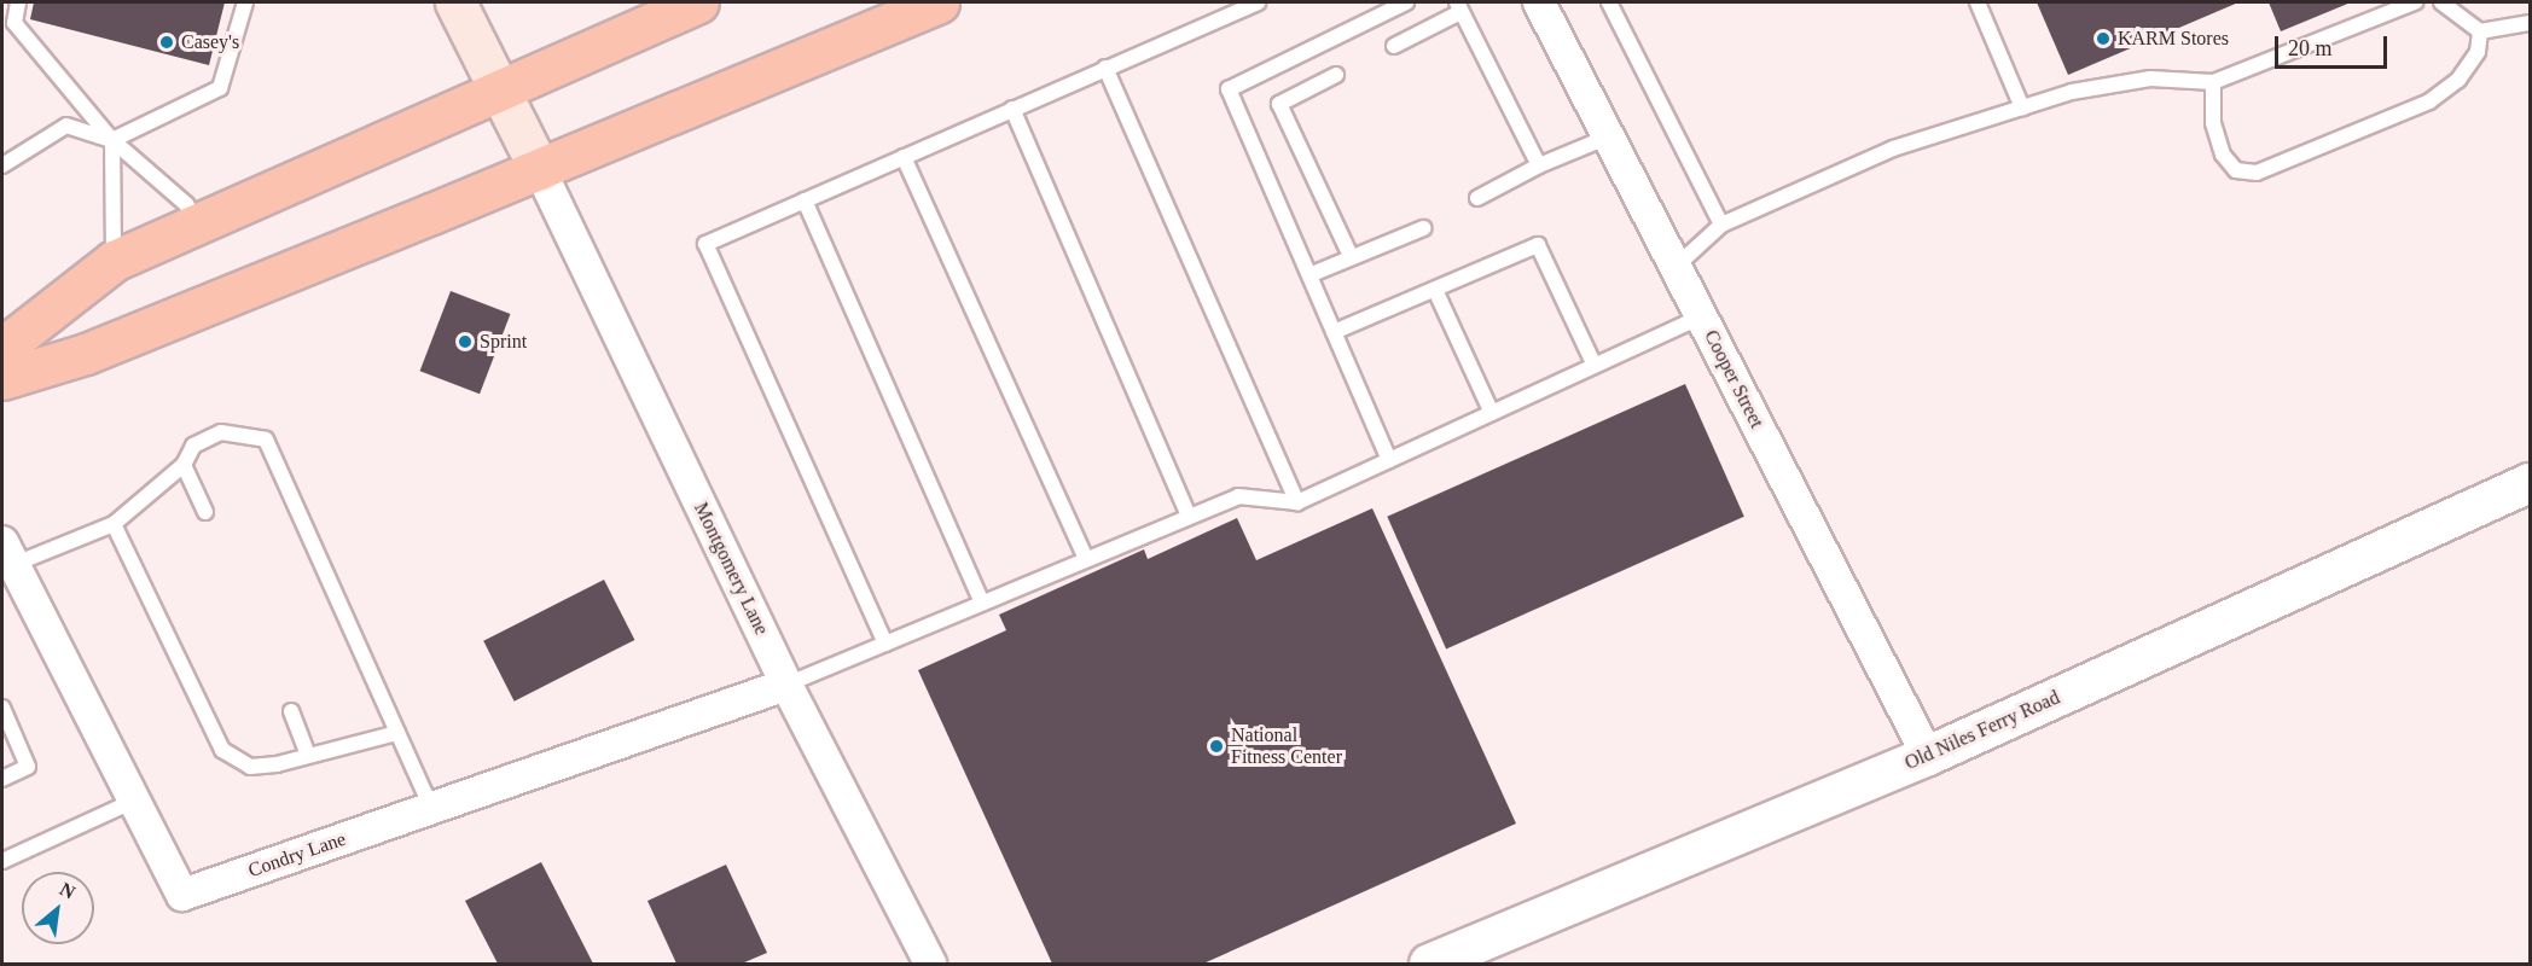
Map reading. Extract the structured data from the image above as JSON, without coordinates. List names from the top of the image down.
{
  "streets": {
    "street": [
      "Cooper Street",
      "Montgomery Lane",
      "Old Niles Ferry Road",
      "Condry Lane"
    ]
  },
  "crossings": [
    ["Cooper Street", "Old Niles Ferry Road"],
    ["Montgomery Lane", "Condry Lane"]
  ],
  "places": [
    "KARM Stores",
    "Casey's",
    "Sprint",
    "National Fitness Center"
  ],
  "scale_bar": "20 m",
  "north": "top right"
}
